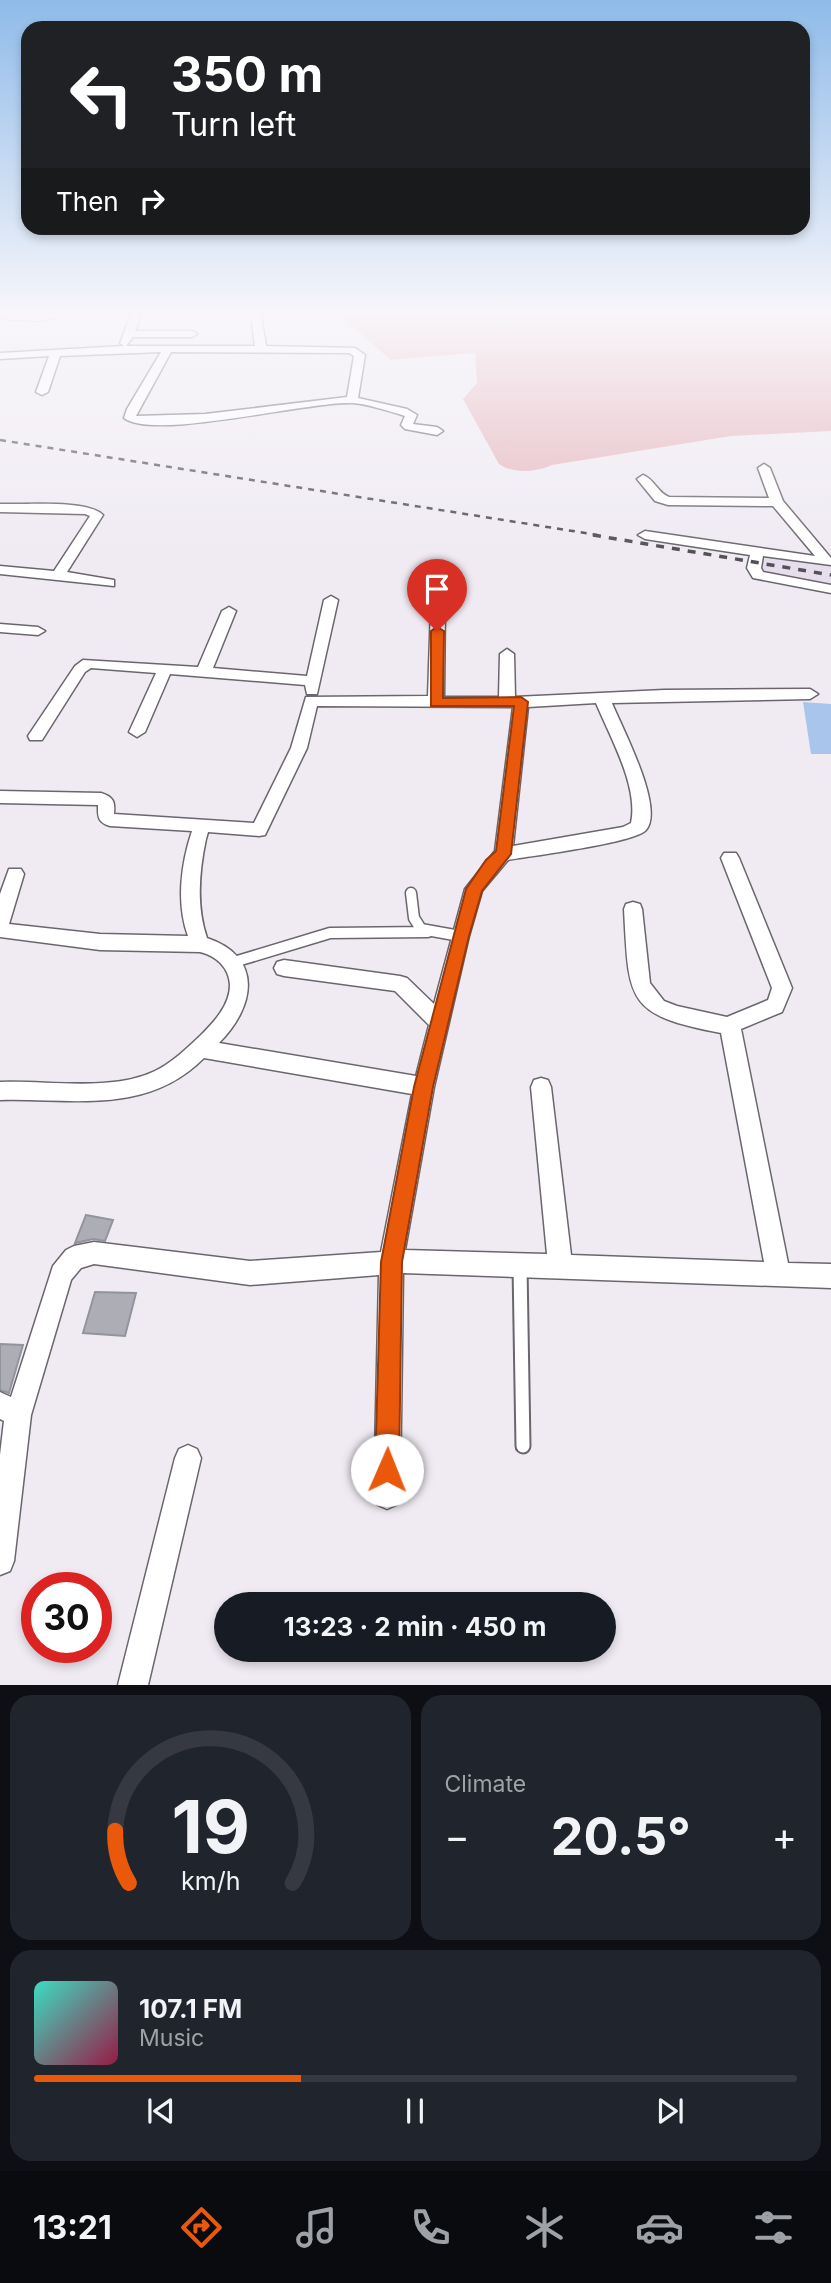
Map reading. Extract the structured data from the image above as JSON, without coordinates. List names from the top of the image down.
{
  "page": {
    "turn": ["350 m", "Turn left"],
    "then": "Then",
    "limit": "30",
    "trip": "13:23 · 2 min · 450 m",
    "tile": "Climate",
    "heat": ["−", "20.5°", "+"],
    "song": ["107.1 FM", "Music"],
    "tabs": "13:21",
    "gauge": ["19", "km/h"]
  }
}
